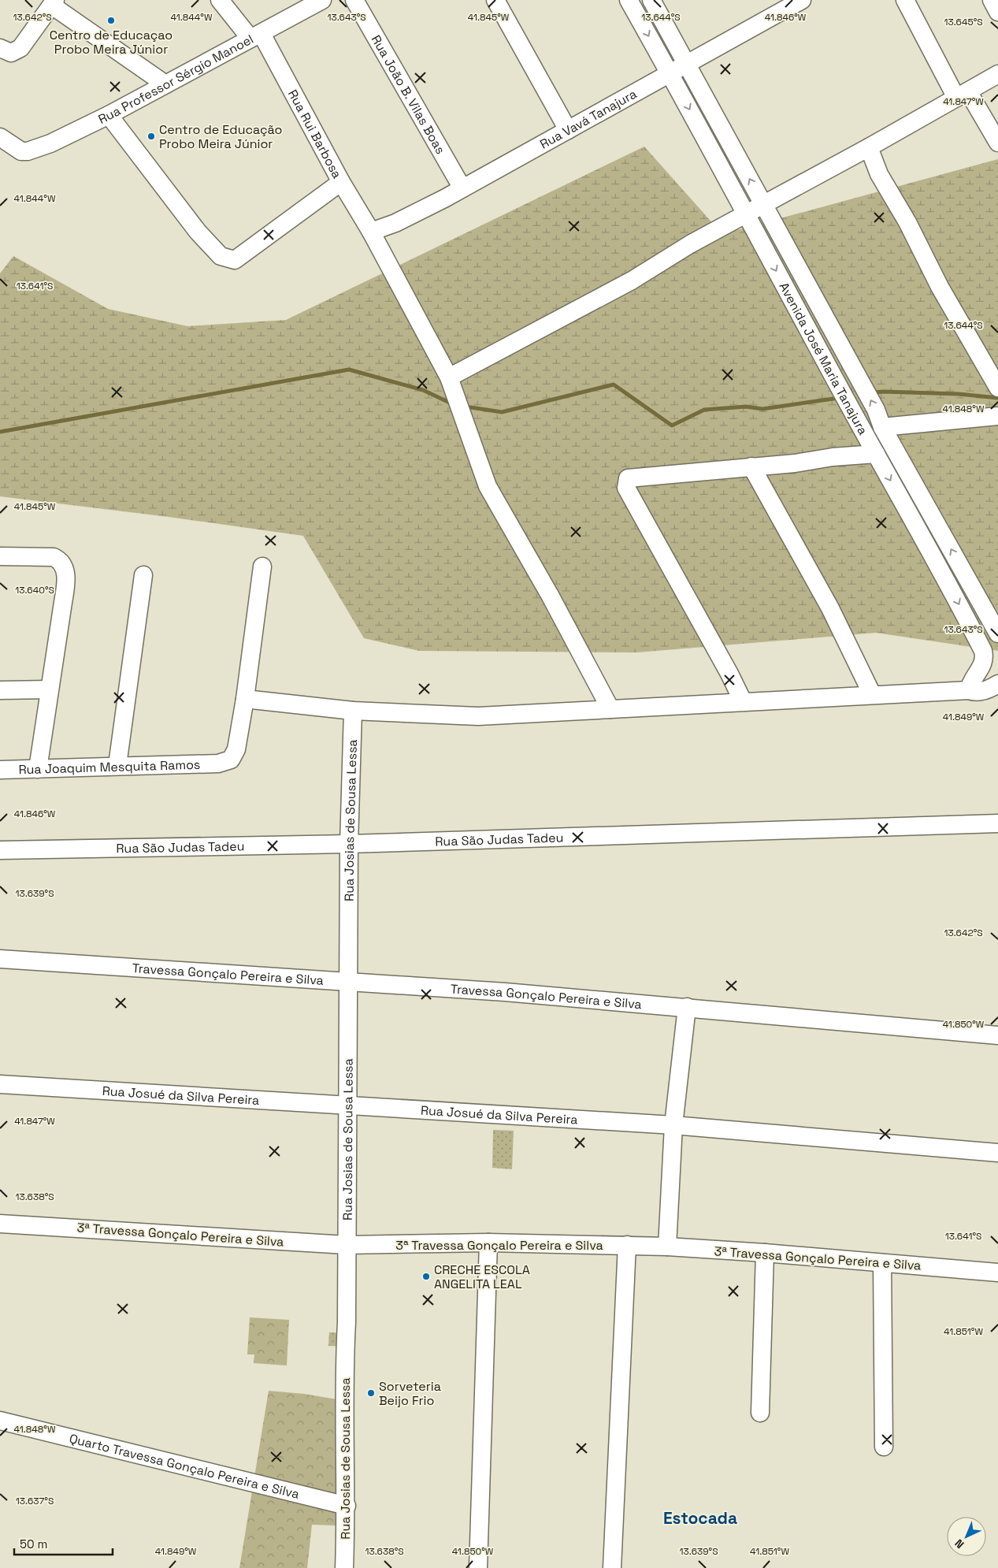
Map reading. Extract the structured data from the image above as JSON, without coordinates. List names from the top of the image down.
{
  "streets": {
    "street": [
      "Rua Professor Sérgio Manoel",
      "Rua João B. Vilas Boas",
      "Rua Vavá Tanajura",
      "Rua Rui Barbosa",
      "Avenida José Maria Tanajura",
      "Rua Joaquim Mesquita Ramos",
      "Rua Josias de Sousa Lessa",
      "Rua São Judas Tadeu",
      "Travessa Gonçalo Pereira e Silva",
      "Rua Josué da Silva Pereira",
      "3ª Travessa Gonçalo Pereira e Silva",
      "Quarto Travessa Gonçalo Pereira e Silva"
    ]
  },
  "crossings": [
    ["Rua Professor Sérgio Manoel", "Rua Rui Barbosa"],
    ["Rua João B. Vilas Boas", "Rua Vavá Tanajura"],
    ["Rua Vavá Tanajura", "Rua Rui Barbosa"],
    ["Rua Vavá Tanajura", "Avenida José Maria Tanajura"],
    ["Rua Josias de Sousa Lessa", "Rua São Judas Tadeu"],
    ["Rua Josias de Sousa Lessa", "Travessa Gonçalo Pereira e Silva"],
    ["Rua Josias de Sousa Lessa", "Rua Josué da Silva Pereira"],
    ["Rua Josias de Sousa Lessa", "3ª Travessa Gonçalo Pereira e Silva"],
    ["Rua Josias de Sousa Lessa", "Quarto Travessa Gonçalo Pereira e Silva"]
  ],
  "districts": ["Estocada"],
  "places": [
    "Centro de Educaçao Probo Meira Júnior",
    "Centro de Educação Probo Meira Júnior",
    "CRECHE ESCOLA ANGELITA LEAL",
    "Sorveteria Beijo Frio"
  ],
  "scale_bar": "50 m",
  "north": "bottom left",
  "coordinates": [
    "13.642°S",
    "13.643°S",
    "13.644°S",
    "41.845°W",
    "41.844°W",
    "41.846°W",
    "13.645°S",
    "41.847°W",
    "13.641°S",
    "41.848°W",
    "13.640°S",
    "41.849°W",
    "13.639°S",
    "41.850°W",
    "13.638°S",
    "41.851°W",
    "13.637°S"
  ]
}
